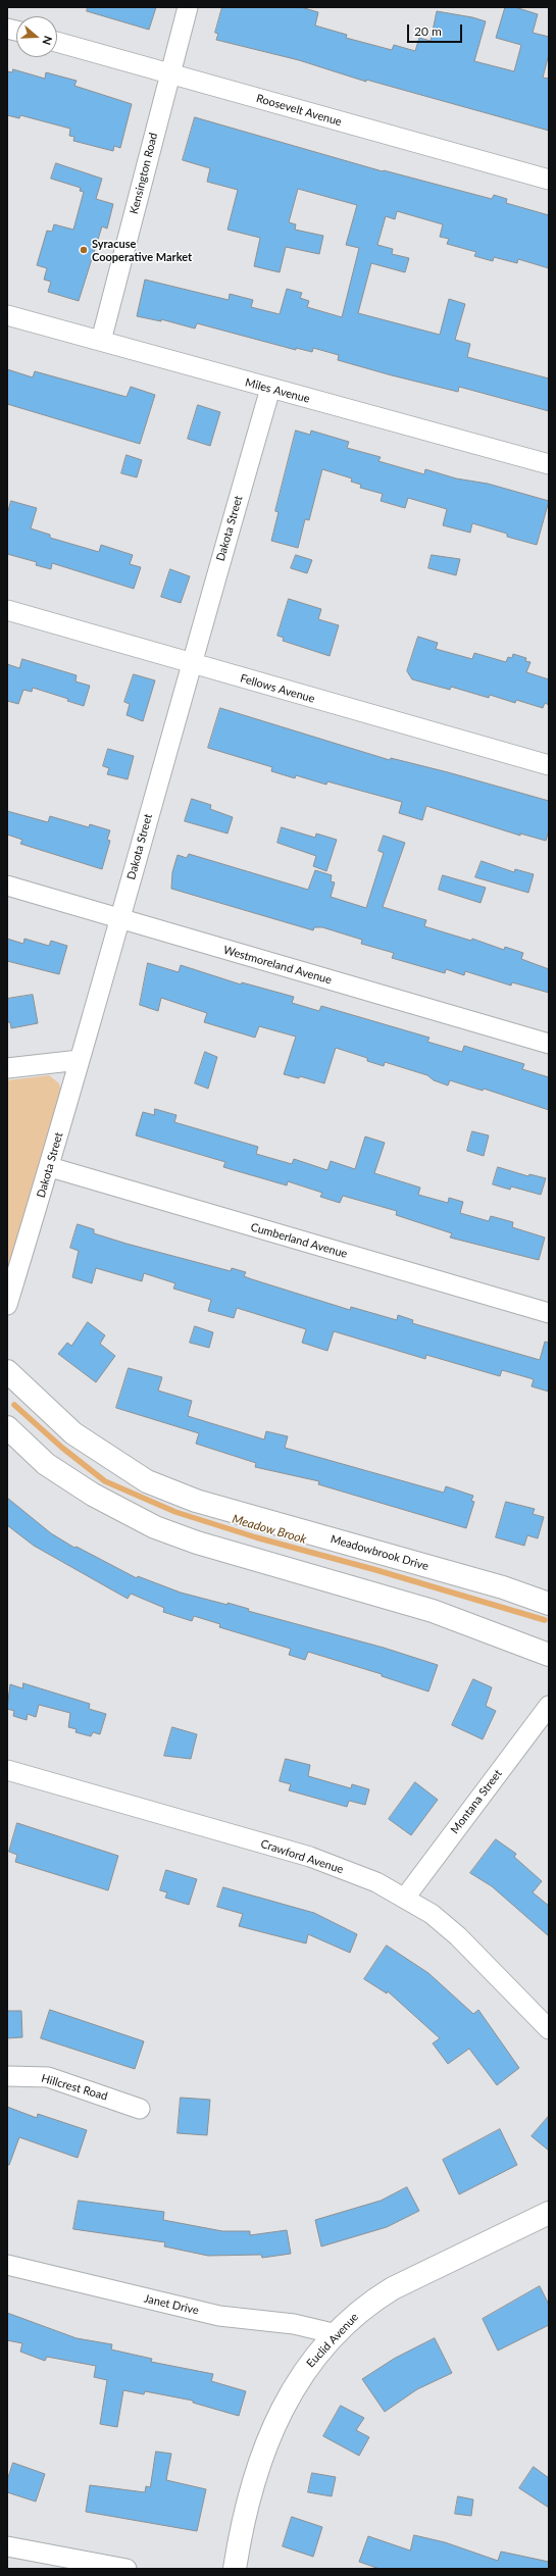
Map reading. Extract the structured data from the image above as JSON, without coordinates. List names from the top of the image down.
{
  "streets": {
    "street": [
      "Roosevelt Avenue",
      "Kensington Road",
      "Miles Avenue",
      "Dakota Street",
      "Fellows Avenue",
      "Westmoreland Avenue",
      "Cumberland Avenue",
      "Meadowbrook Drive",
      "Montana Street",
      "Crawford Avenue",
      "Hillcrest Road",
      "Janet Drive",
      "Euclid Avenue"
    ]
  },
  "crossings": [
    ["Roosevelt Avenue", "Kensington Road"],
    ["Kensington Road", "Miles Avenue"],
    ["Miles Avenue", "Dakota Street"],
    ["Dakota Street", "Fellows Avenue"],
    ["Dakota Street", "Westmoreland Avenue"],
    ["Dakota Street", "Cumberland Avenue"],
    ["Montana Street", "Crawford Avenue"],
    ["Janet Drive", "Euclid Avenue"]
  ],
  "water": ["Meadow Brook"],
  "places": ["Syracuse Cooperative Market"],
  "scale_bar": "20 m",
  "north": "right"
}
